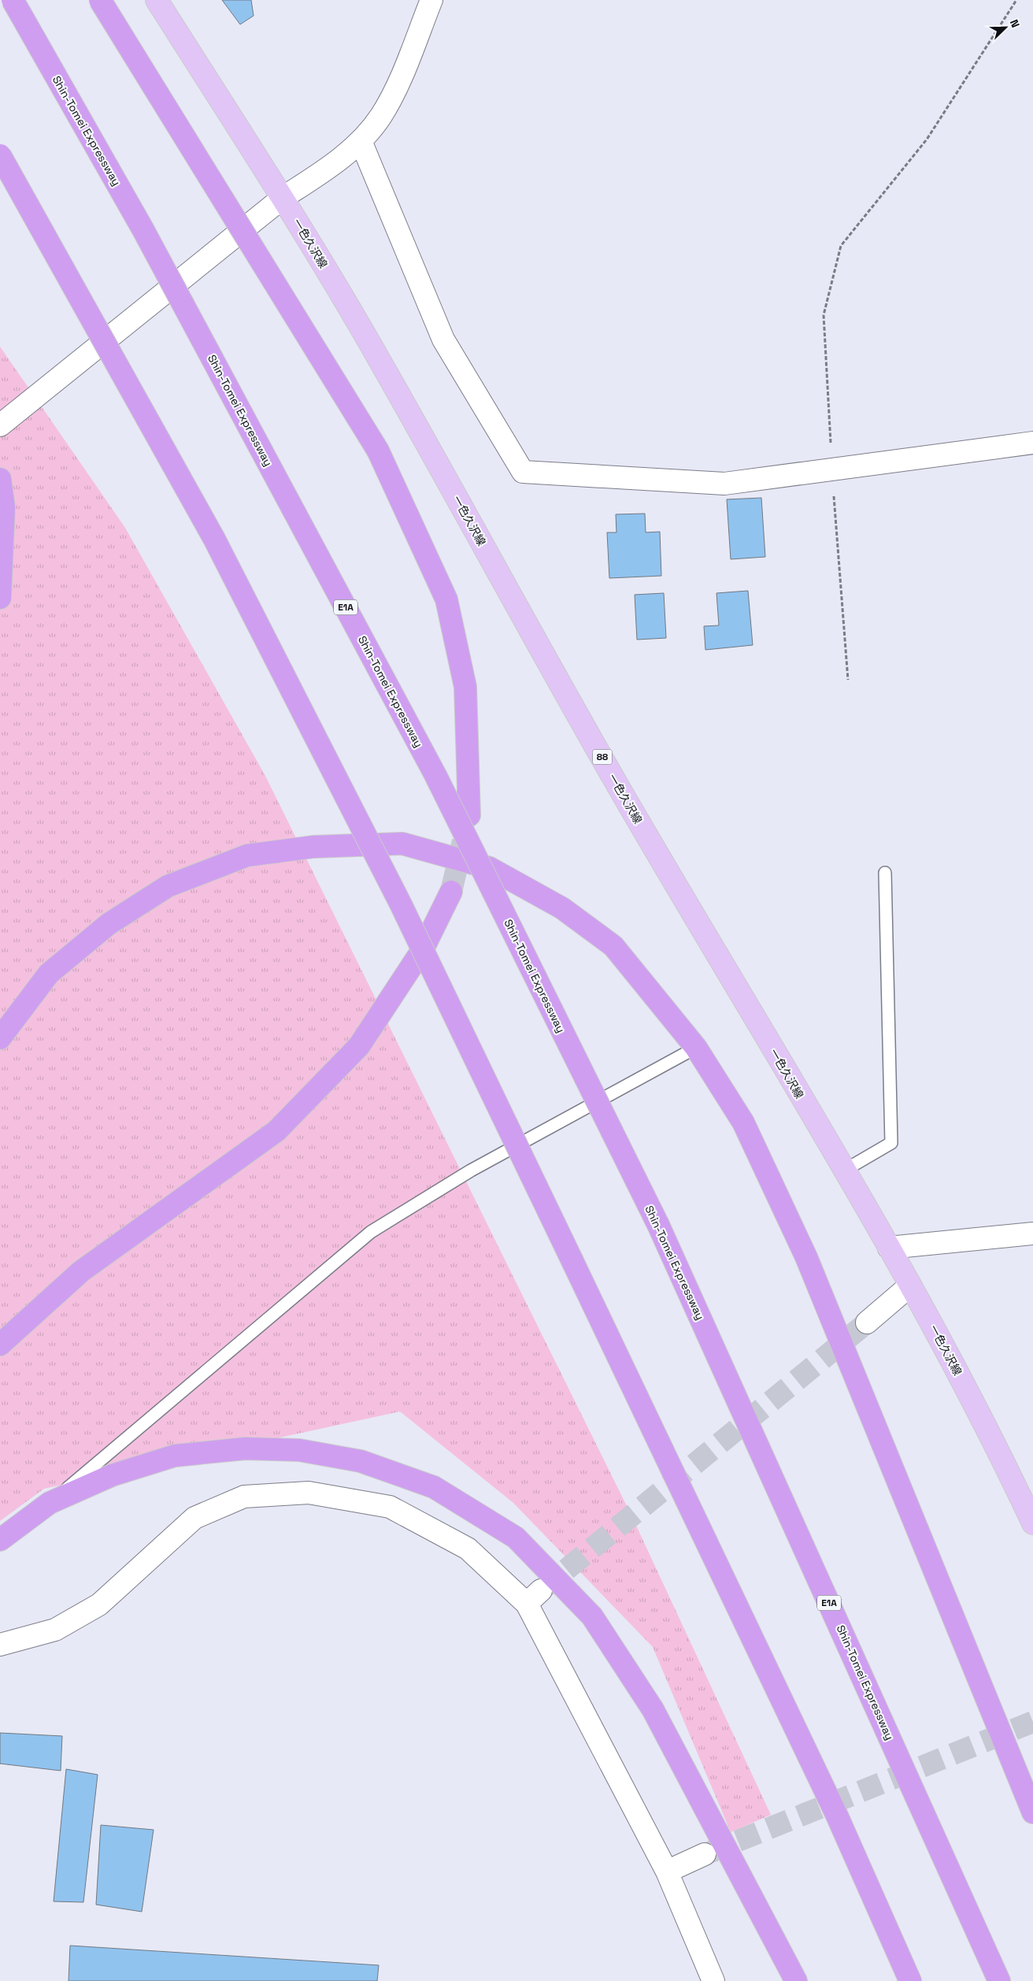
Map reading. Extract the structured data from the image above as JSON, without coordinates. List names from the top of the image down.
{
  "streets": {
    "highway": ["Shin-Tomei Expressway", "E1A"],
    "main road": ["一色久沢線", "88"]
  },
  "north": "top right"
}
